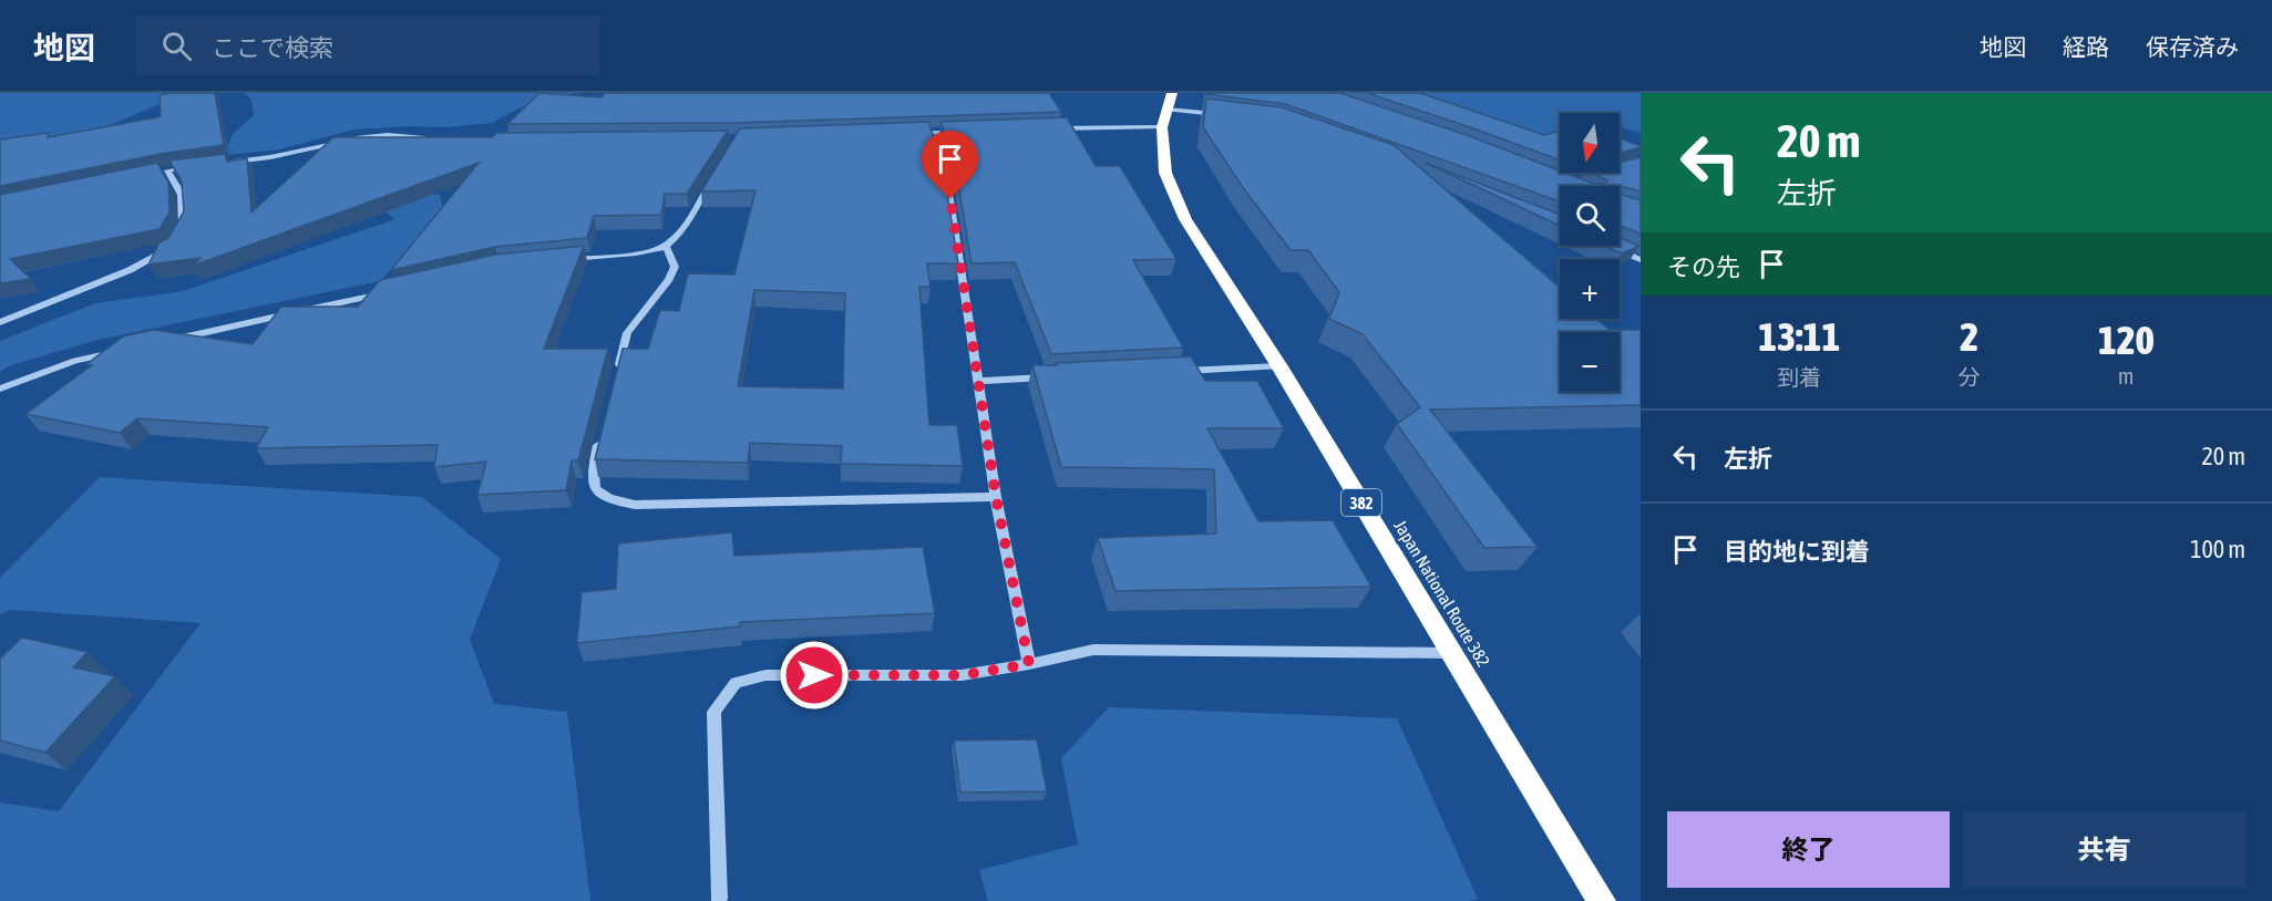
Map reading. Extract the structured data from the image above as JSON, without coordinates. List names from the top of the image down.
{
  "streets": {
    "highway": ["382", "Japan National Route 382"]
  },
  "north": "bottom",
  "page": {
    "header": "地図",
    "search": "ここで検索",
    "nav": ["地図", "経路", "保存済み"],
    "turn": ["20 m", "左折"],
    "map_buttons": ["+", "−"],
    "then": "その先",
    "eta": [
      "13:11",
      "到着",
      "2",
      "分",
      "120",
      "m"
    ],
    "list": [
      {
        "name": "左折",
        "value": "20 m"
      },
      {
        "name": "目的地に到着",
        "value": "100 m"
      }
    ],
    "buttons": ["終了", "共有"]
  }
}
